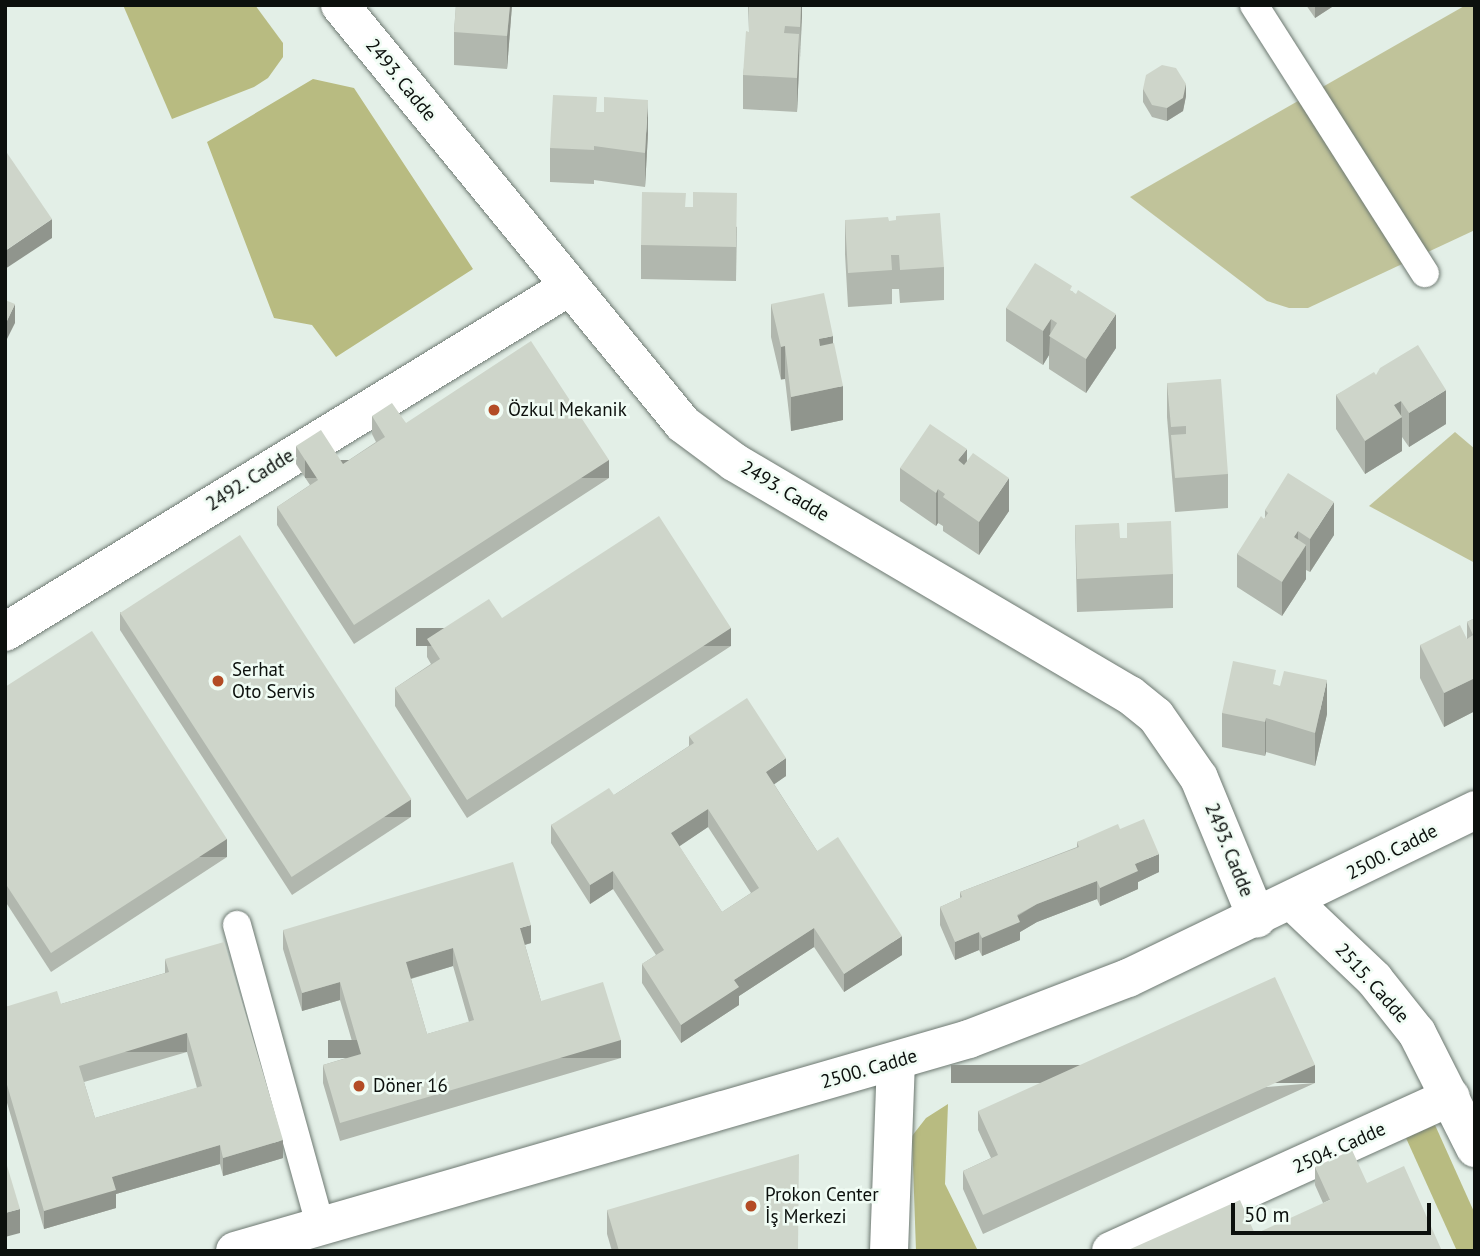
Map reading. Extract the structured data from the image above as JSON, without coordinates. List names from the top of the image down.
{
  "streets": {
    "street": [
      "2493. Cadde",
      "2492. Cadde",
      "2500. Cadde",
      "2515. Cadde",
      "2504. Cadde"
    ]
  },
  "crossings": [
    ["2493. Cadde", "2492. Cadde"],
    ["2493. Cadde", "2500. Cadde"],
    ["2500. Cadde", "2515. Cadde"],
    ["2515. Cadde", "2504. Cadde"]
  ],
  "places": [
    "Özkul Mekanik",
    "Serhat Oto Servis",
    "Döner 16",
    "Prokon Center İş Merkezi"
  ],
  "scale_bar": "50 m"
}
